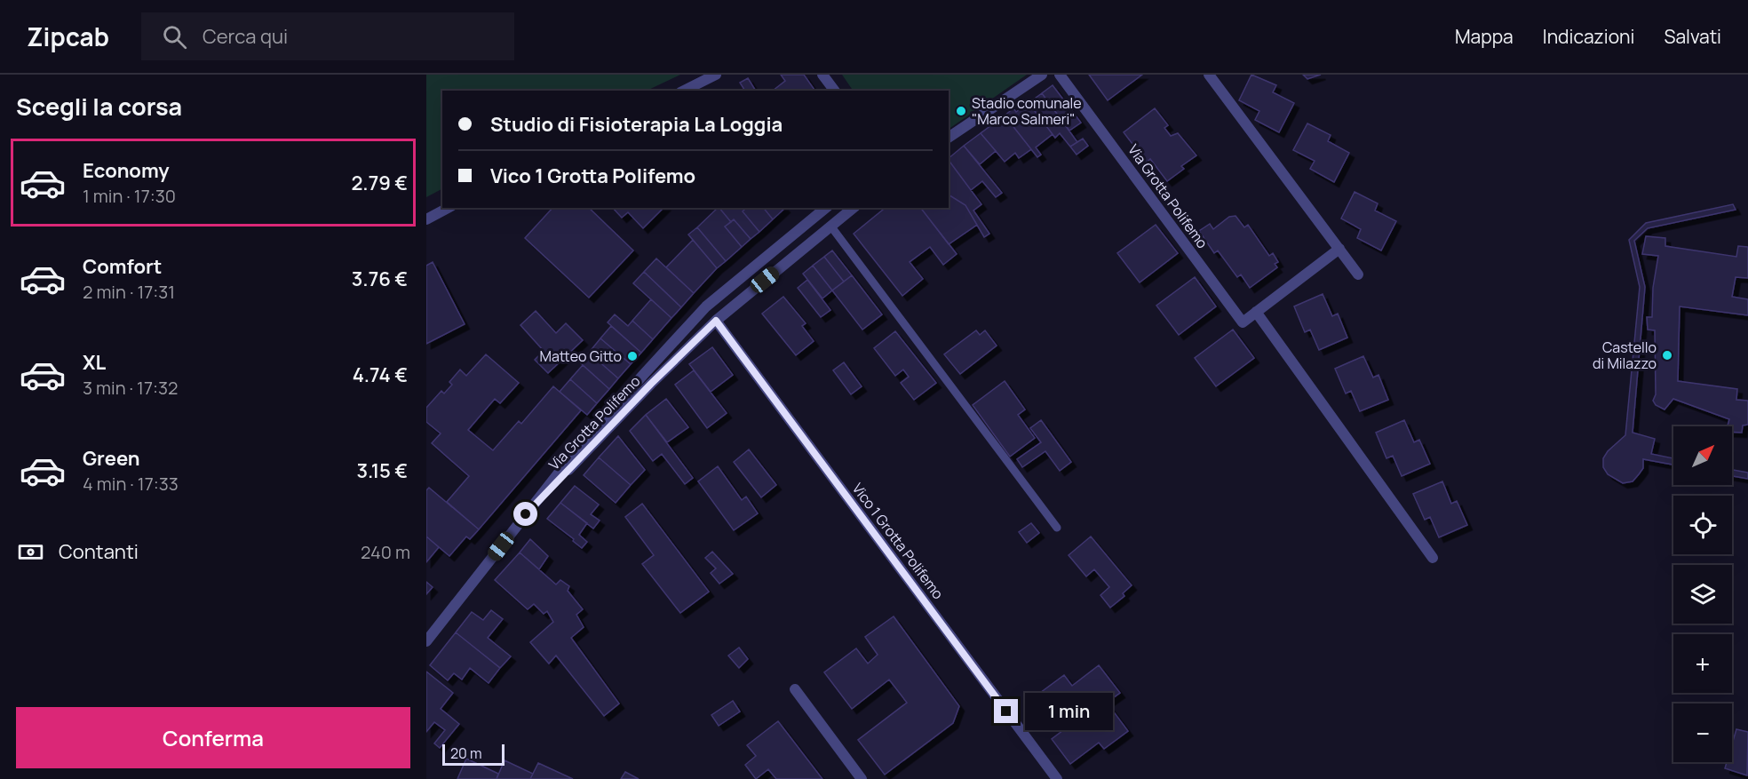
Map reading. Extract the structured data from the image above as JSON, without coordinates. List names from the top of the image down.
{
  "streets": {
    "street": ["Via Grotta Polifemo", "Vico 1 Grotta Polifemo"]
  },
  "crossings": [
    ["Via Grotta Polifemo", "Vico 1 Grotta Polifemo"]
  ],
  "places": ["Stadio comunale \"Marco Salmeri\"", "Castello di Milazzo", "Matteo Gitto"],
  "scale_bar": "20 m",
  "north": "top right",
  "page": {
    "header": "Zipcab",
    "search": "Cerca qui",
    "nav": ["Mappa", "Indicazioni", "Salvati"],
    "heading": "Scegli la corsa",
    "banner": ["Studio di Fisioterapia La Loggia", "Vico 1 Grotta Polifemo"],
    "list": [
      {
        "name": "Economy",
        "note": "1 min · 17:30",
        "value": "2.79 €"
      },
      {
        "name": "Comfort",
        "note": "2 min · 17:31",
        "value": "3.76 €"
      },
      {
        "name": "XL",
        "note": "3 min · 17:32",
        "value": "4.74 €"
      },
      {
        "name": "Green",
        "note": "4 min · 17:33",
        "value": "3.15 €"
      }
    ],
    "map_buttons": ["+", "−"],
    "pay": ["Contanti", "240 m"],
    "bubble": "1 min",
    "buttons": "Conferma",
    "scale": "20 m"
  }
}
